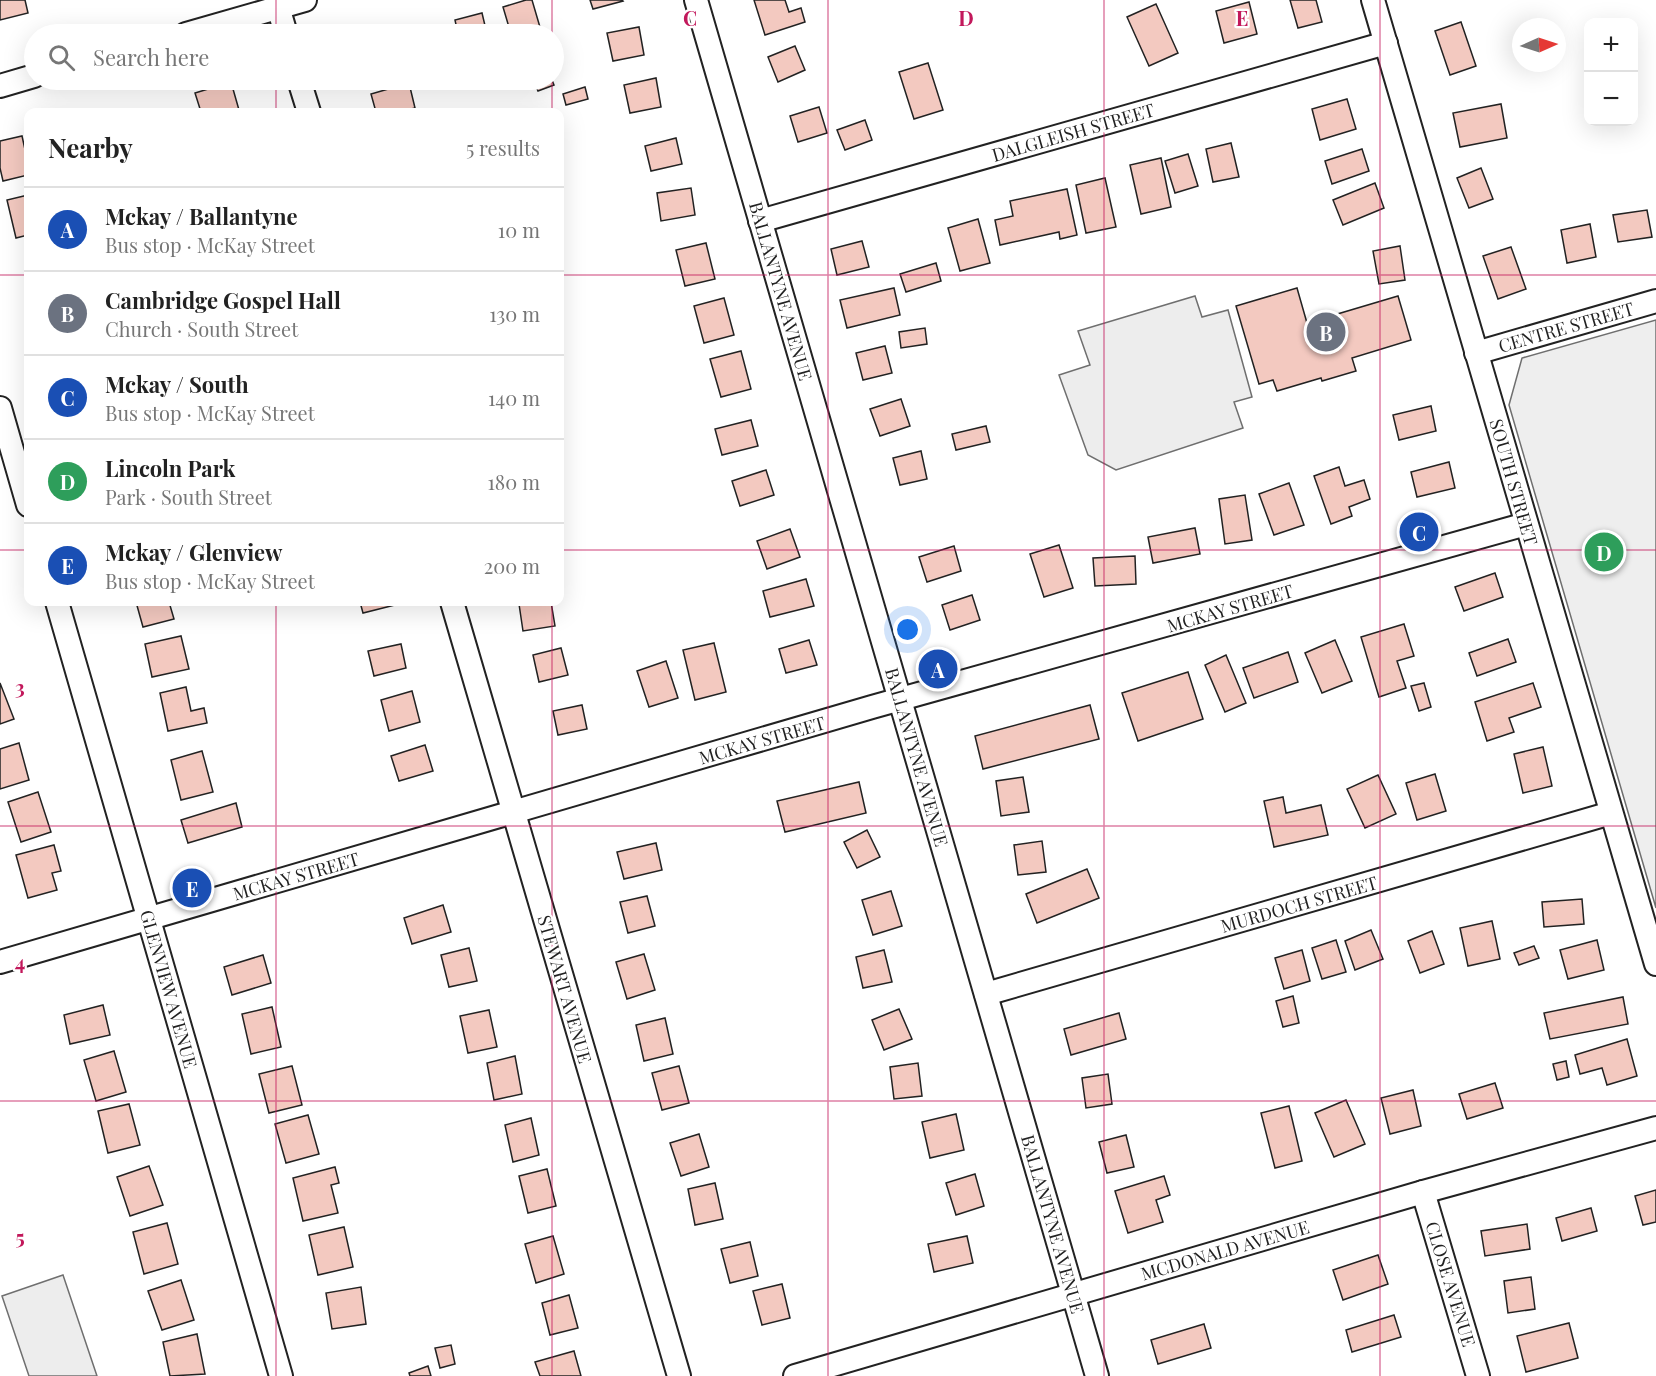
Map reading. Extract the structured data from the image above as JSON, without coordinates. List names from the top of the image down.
{
  "streets": {
    "street": [
      "DALGLEISH STREET",
      "BALLANTYNE AVENUE",
      "CENTRE STREET",
      "SOUTH STREET",
      "MCKAY STREET",
      "MURDOCH STREET",
      "GLENVIEW AVENUE",
      "STEWART AVENUE",
      "MCDONALD AVENUE",
      "CLOSE AVENUE"
    ]
  },
  "crossings": [
    ["DALGLEISH STREET", "BALLANTYNE AVENUE"],
    ["DALGLEISH STREET", "SOUTH STREET"],
    ["BALLANTYNE AVENUE", "MCKAY STREET"],
    ["BALLANTYNE AVENUE", "MURDOCH STREET"],
    ["BALLANTYNE AVENUE", "MCDONALD AVENUE"],
    ["CENTRE STREET", "SOUTH STREET"],
    ["SOUTH STREET", "MCKAY STREET"],
    ["SOUTH STREET", "MURDOCH STREET"],
    ["MCKAY STREET", "GLENVIEW AVENUE"],
    ["MCKAY STREET", "STEWART AVENUE"],
    ["MCDONALD AVENUE", "CLOSE AVENUE"]
  ],
  "north": "right",
  "page": {
    "map_buttons": ["+", "−"],
    "search": "Search here",
    "heading": ["Nearby", "5 results"],
    "list": [
      {
        "mark": "A",
        "name": "Mckay / Ballantyne",
        "note": "Bus stop · McKay Street",
        "value": "10 m"
      },
      {
        "mark": "B",
        "name": "Cambridge Gospel Hall",
        "note": "Church · South Street",
        "value": "130 m"
      },
      {
        "mark": "C",
        "name": "Mckay / South",
        "note": "Bus stop · McKay Street",
        "value": "140 m"
      },
      {
        "mark": "D",
        "name": "Lincoln Park",
        "note": "Park · South Street",
        "value": "180 m"
      },
      {
        "mark": "E",
        "name": "Mckay / Glenview",
        "note": "Bus stop · McKay Street",
        "value": "200 m"
      }
    ],
    "pins": [
      "B",
      "C",
      "D",
      "A",
      "E"
    ]
  },
  "grid": {
    "columns": ["C", "D", "E"],
    "rows": ["3", "4", "5"]
  }
}
